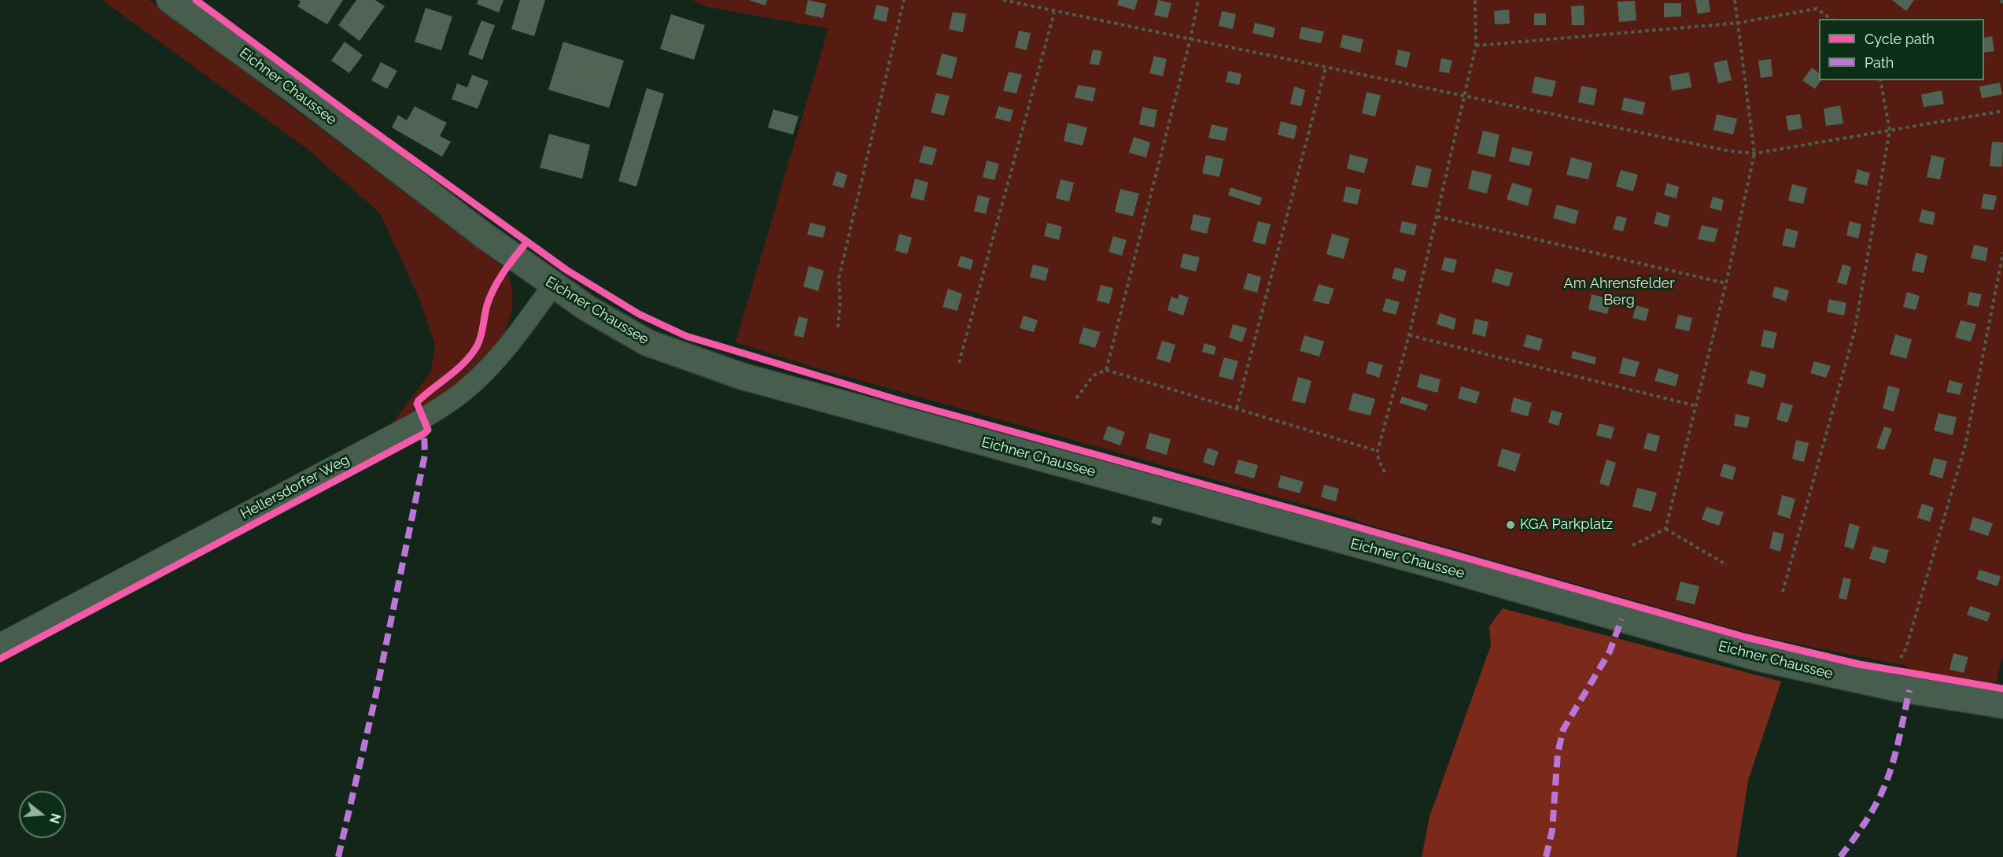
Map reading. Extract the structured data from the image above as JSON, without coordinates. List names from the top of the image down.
{
  "streets": {
    "main road": ["Eichner Chaussee"],
    "street": ["Hellersdorfer Weg"]
  },
  "crossings": [
    ["Eichner Chaussee", "Hellersdorfer Weg"]
  ],
  "parks": ["Am Ahrensfelder Berg"],
  "places": ["KGA Parkplatz"],
  "legend": ["Cycle path", "Path"],
  "north": "right"
}
